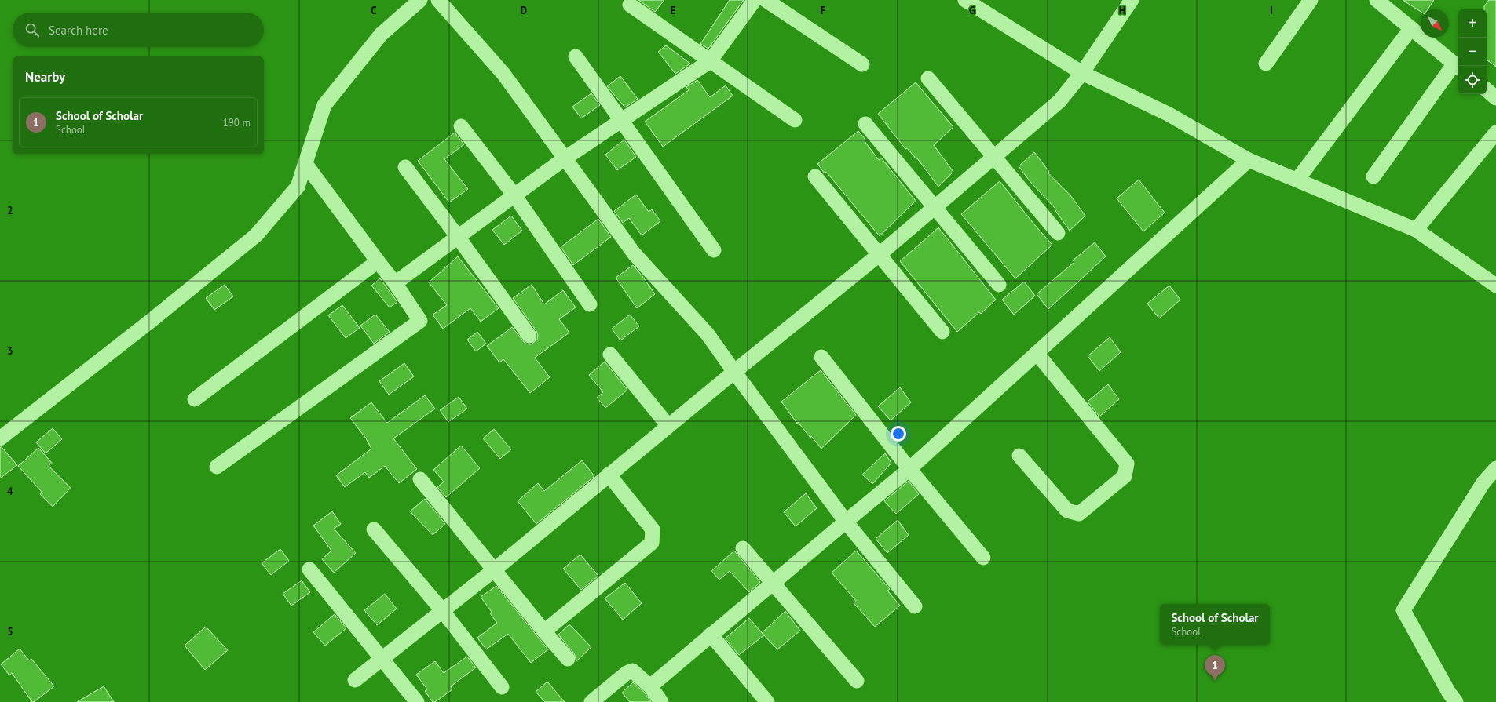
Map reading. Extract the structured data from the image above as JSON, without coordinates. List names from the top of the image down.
{
  "north": "bottom right",
  "page": {
    "map_buttons": ["+", "−"],
    "search": "Search here",
    "heading": "Nearby",
    "list": [
      {
        "mark": "1",
        "name": "School of Scholar",
        "note": "School",
        "value": "190 m"
      }
    ],
    "popup": ["School of Scholar", "School"],
    "pins": "1"
  },
  "grid": {
    "columns": [
      "C",
      "D",
      "E",
      "F",
      "G",
      "H",
      "I"
    ],
    "rows": [
      "2",
      "3",
      "4",
      "5"
    ]
  }
}
